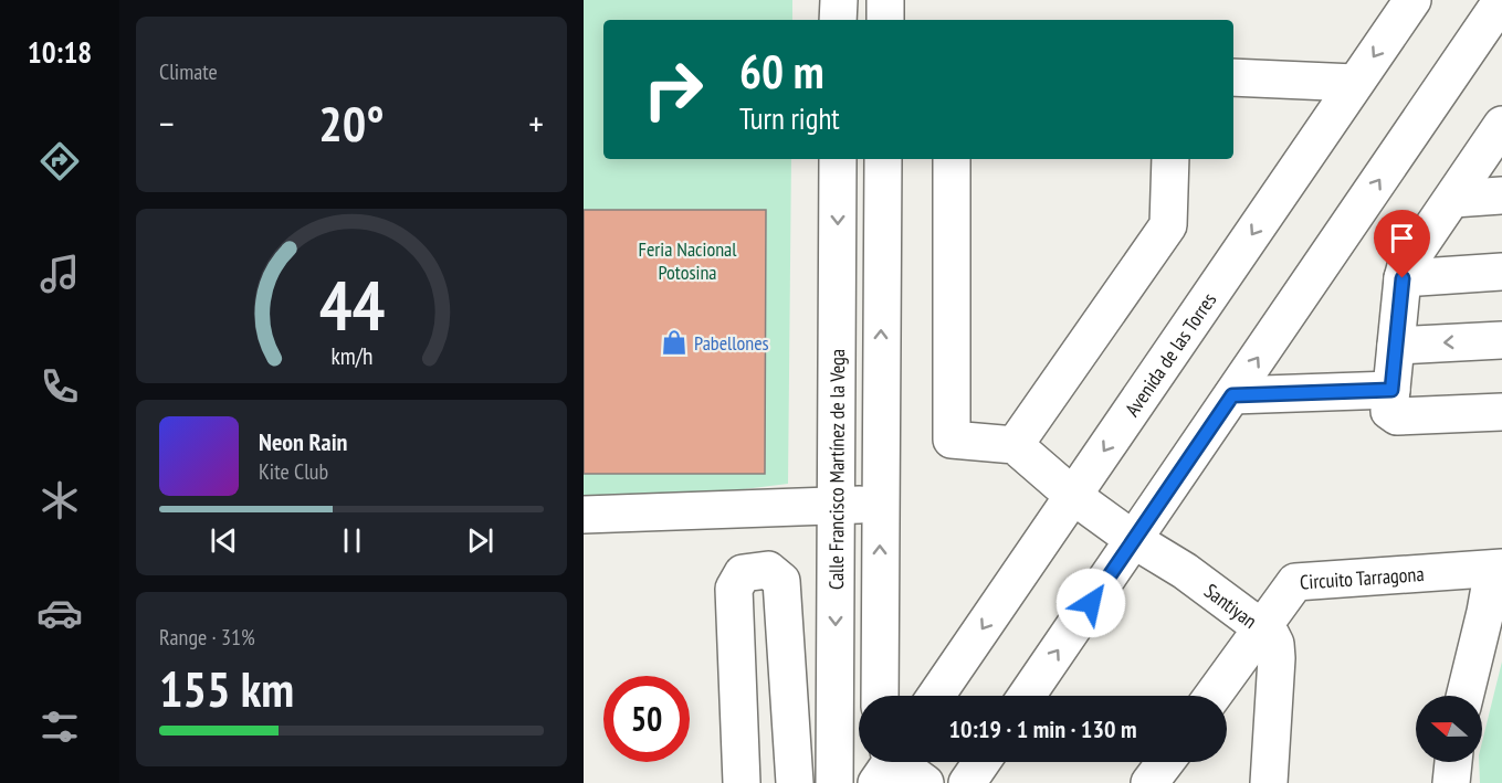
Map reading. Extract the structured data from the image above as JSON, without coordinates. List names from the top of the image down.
{
  "streets": {
    "street": [
      "Avenida de las Torres",
      "Calle Francisco Martínez de la Vega",
      "Circuito Tarragona",
      "Santiyan"
    ]
  },
  "crossings": [
    ["Avenida de las Torres", "Santiyan"],
    ["Circuito Tarragona", "Santiyan"]
  ],
  "parks": ["Feria Nacional Potosina"],
  "places": {
    "shop": ["Pabellones"]
  },
  "north": "left",
  "page": {
    "tabs": "10:18",
    "tile": [
      "Climate",
      ["Range · 31%", "155 km"]
    ],
    "turn": ["60 m", "Turn right"],
    "heat": ["−", "20°", "+"],
    "song": ["Neon Rain", "Kite Club"],
    "limit": "50",
    "trip": "10:19 · 1 min · 130 m",
    "gauge": ["44", "km/h"]
  }
}
